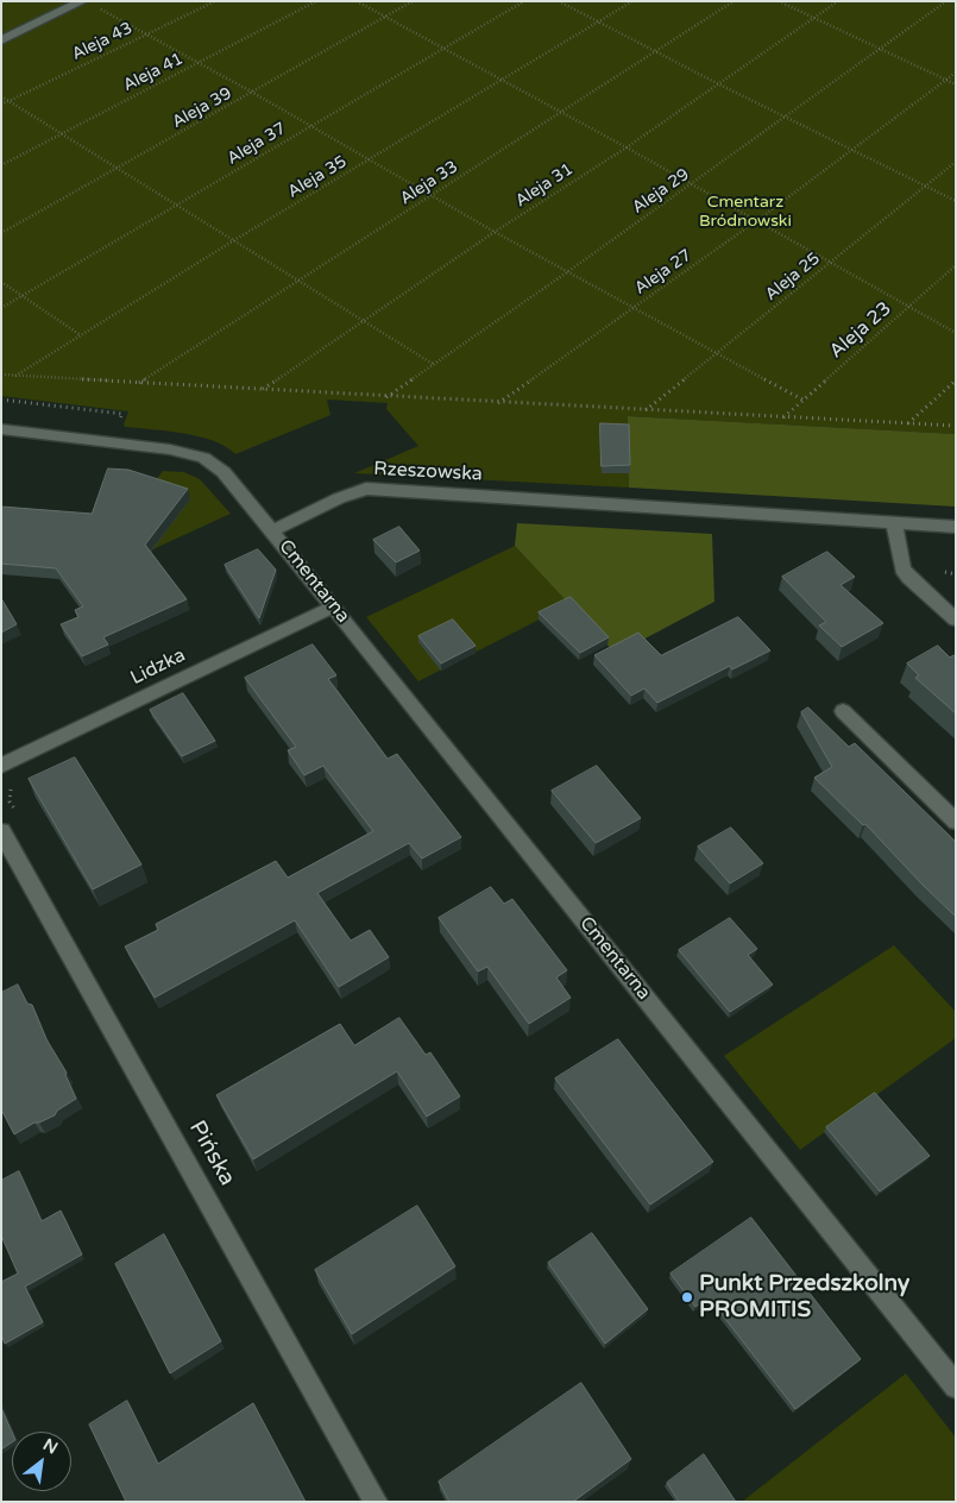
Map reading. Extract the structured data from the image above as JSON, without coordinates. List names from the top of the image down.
{
  "streets": {
    "street": [
      "Rzeszowska",
      "Cmentarna",
      "Lidzka",
      "Pińska"
    ],
    "path": [
      "Aleja 43",
      "Aleja 41",
      "Aleja 39",
      "Aleja 37",
      "Aleja 35",
      "Aleja 33",
      "Aleja 31",
      "Aleja 29",
      "Aleja 27",
      "Aleja 25",
      "Aleja 23"
    ]
  },
  "crossings": [
    ["Rzeszowska", "Cmentarna"],
    ["Cmentarna", "Lidzka"]
  ],
  "parks": ["Cmentarz Bródnowski"],
  "places": ["Punkt Przedszkolny PROMITIS"],
  "north": "top right"
}
